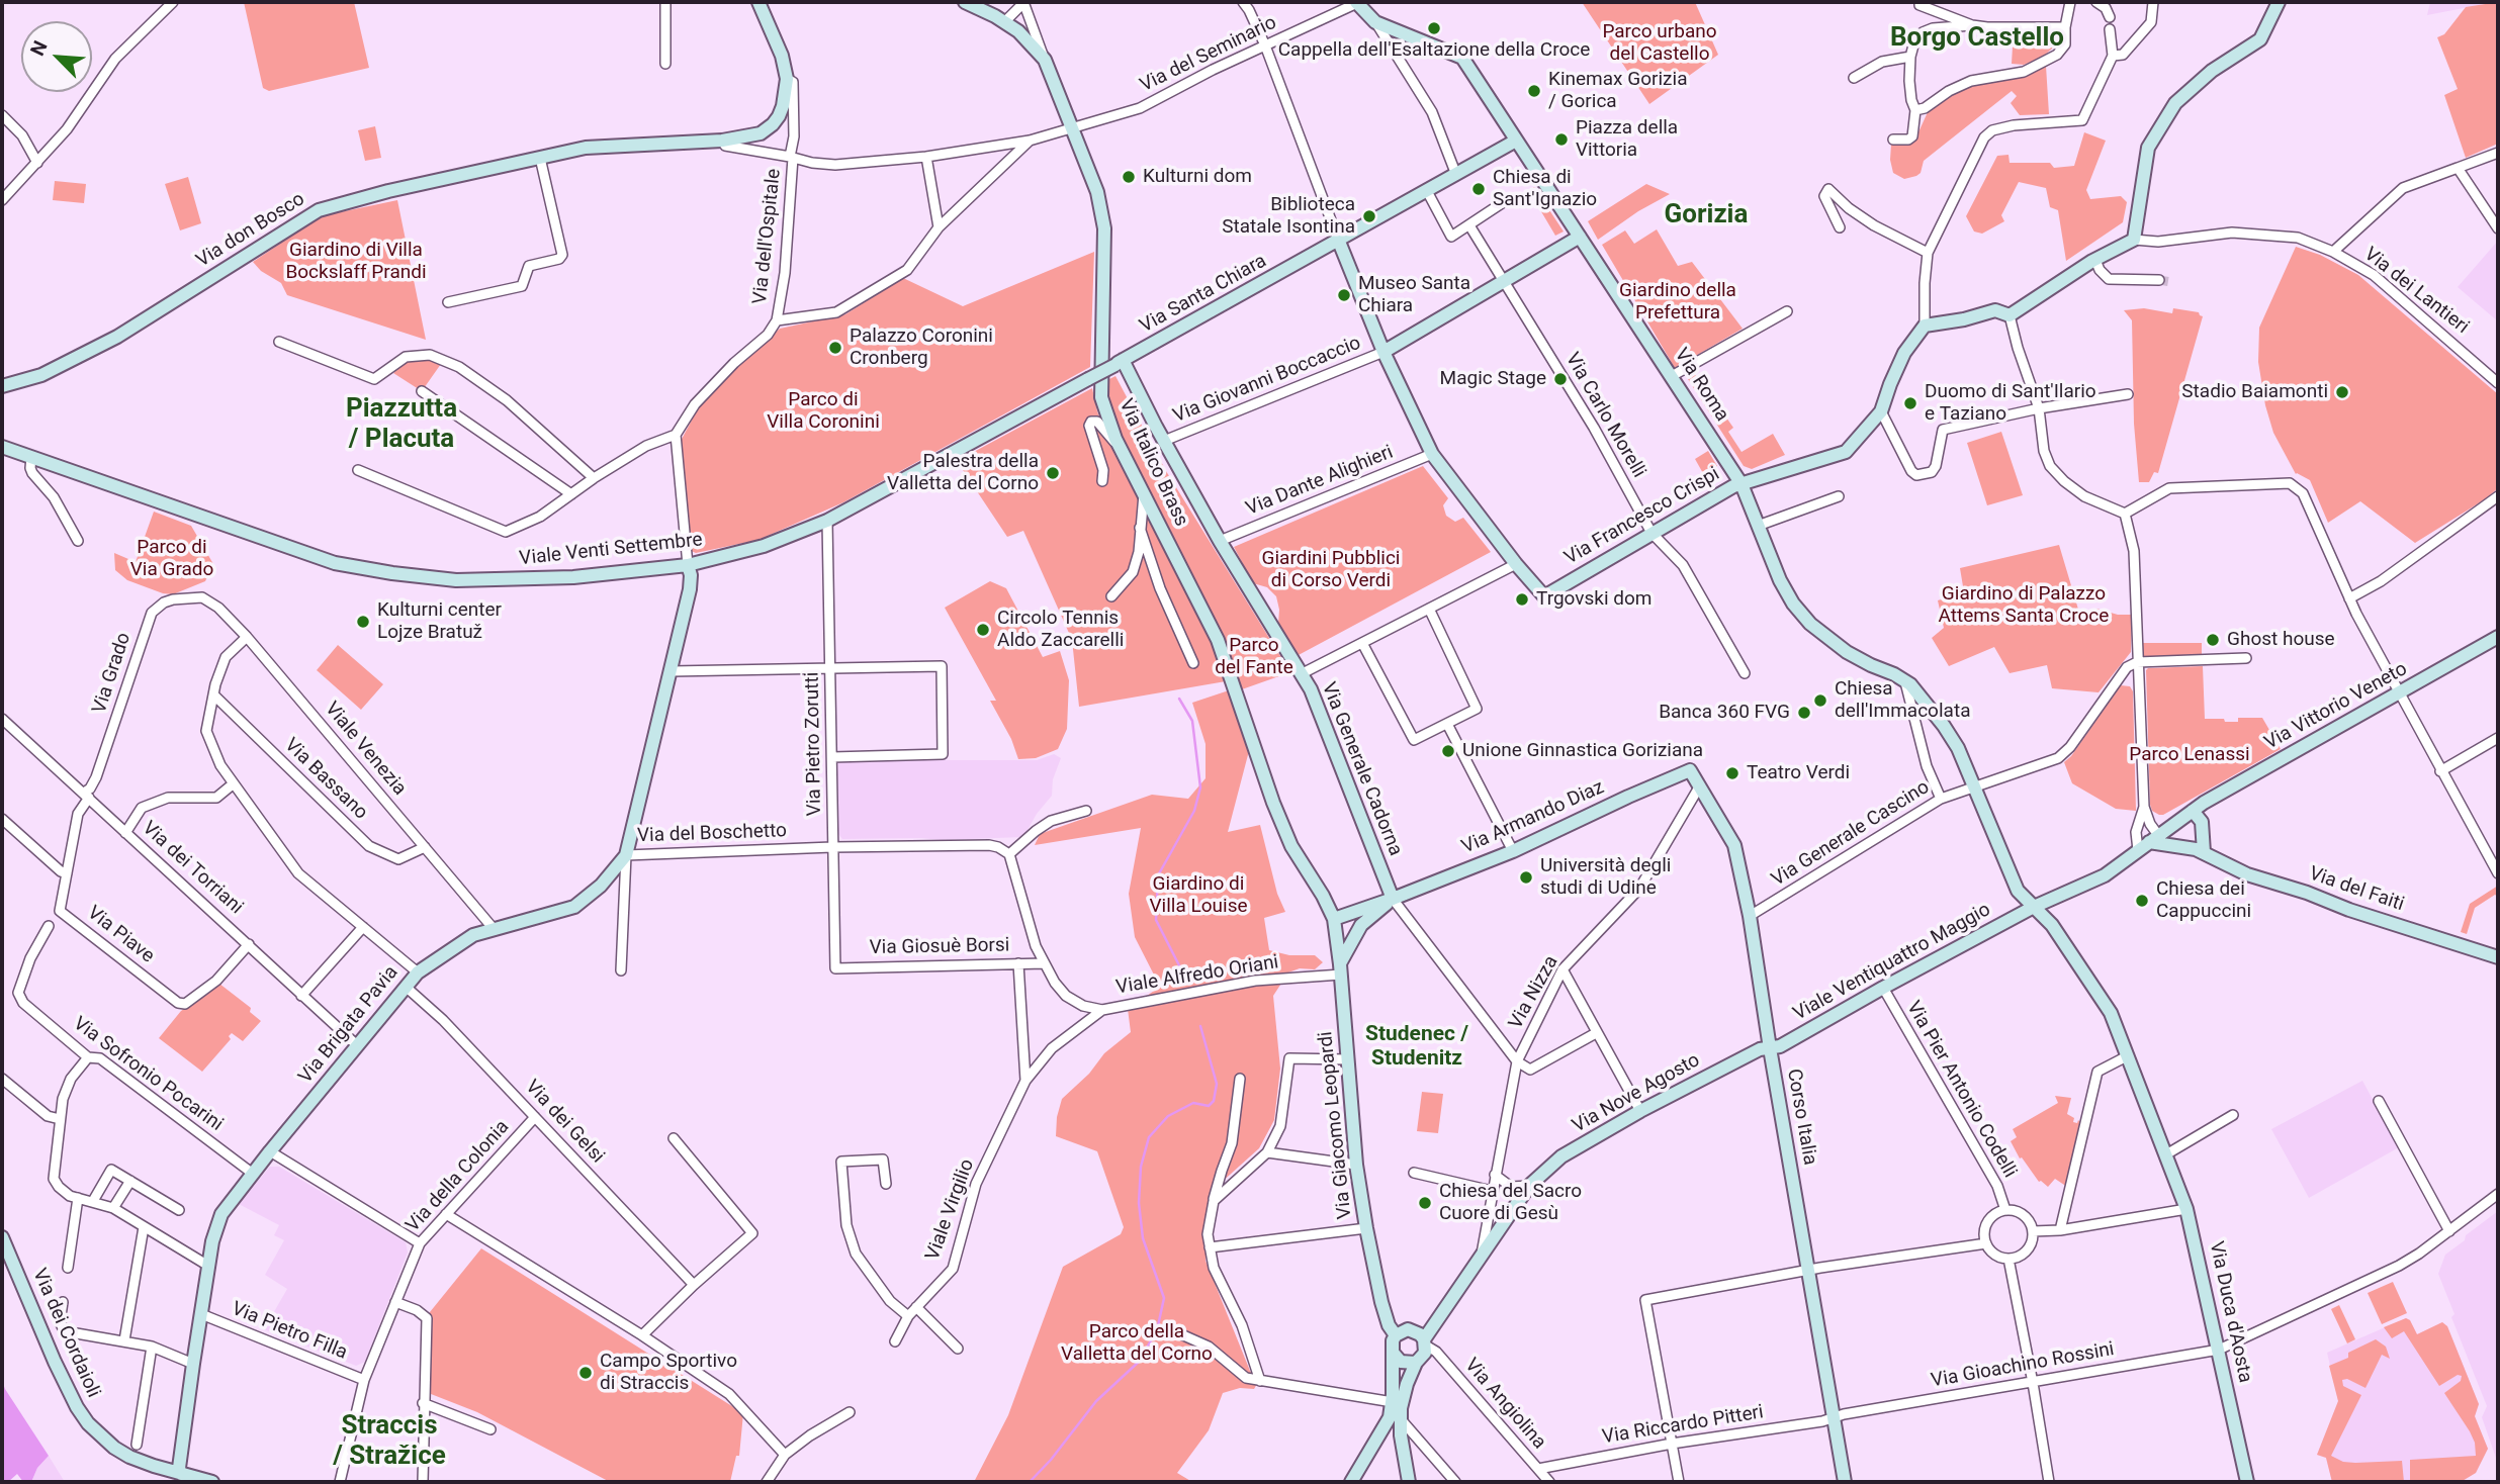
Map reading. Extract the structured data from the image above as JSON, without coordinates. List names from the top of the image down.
{
  "streets": {
    "main road": [
      "Via don Bosco",
      "Via Santa Chiara",
      "Via Roma",
      "Via Italico Brass",
      "Via Francesco Crispi",
      "Viale Venti Settembre",
      "Via Vittorio Veneto",
      "Via Generale Cadorna",
      "Via Armando Diaz",
      "Via del Faiti",
      "Viale Ventiquattro Maggio",
      "Via Brigata Pavia",
      "Via Nove Agosto",
      "Corso Italia",
      "Via Giacomo Leopardi",
      "Via Duca d'Aosta",
      "Via dei Cordaioli"
    ],
    "street": [
      "Via del Seminario",
      "Via dell'Ospitale",
      "Via dei Lantieri",
      "Via Giovanni Boccaccio",
      "Via Carlo Morelli",
      "Via Dante Alighieri",
      "Via Grado",
      "Via Pietro Zorutti",
      "Viale Venezia",
      "Via Bassano",
      "Via del Boschetto",
      "Via Generale Cascino",
      "Via dei Torriani",
      "Via Piave",
      "Via Giosuè Borsi",
      "Viale Alfredo Oriani",
      "Via Nizza",
      "Via Sofronio Pocarini",
      "Via Pier Antonio Codelli",
      "Via dei Gelsi",
      "Via della Colonia",
      "Viale Virgilio",
      "Via Pietro Filla",
      "Via Gioachino Rossini",
      "Via Angiolina",
      "Via Riccardo Pitteri"
    ]
  },
  "crossings": [
    ["Via del Seminario", "Via don Bosco"],
    ["Via del Seminario", "Via dell'Ospitale"],
    ["Via del Seminario", "Via Italico Brass"],
    ["Via don Bosco", "Via dell'Ospitale"],
    ["Via Santa Chiara", "Viale Venti Settembre"],
    ["Via Santa Chiara", "Via Generale Cadorna"],
    ["Via Giovanni Boccaccio", "Via Generale Cadorna"],
    ["Via Roma", "Via Francesco Crispi"],
    ["Via Roma", "Via Duca d'Aosta"],
    ["Via Carlo Morelli", "Via Francesco Crispi"],
    ["Via Italico Brass", "Via Armando Diaz"],
    ["Via Italico Brass", "Via Giacomo Leopardi"],
    ["Via Dante Alighieri", "Via Generale Cadorna"],
    ["Viale Venti Settembre", "Via Pietro Zorutti"],
    ["Viale Venti Settembre", "Via Generale Cadorna"],
    ["Viale Venti Settembre", "Via Brigata Pavia"],
    ["Via Grado", "Viale Venezia"],
    ["Via Grado", "Via dei Torriani"],
    ["Via Grado", "Via Piave"],
    ["Via Vittorio Veneto", "Viale Ventiquattro Maggio"],
    ["Via Pietro Zorutti", "Via del Boschetto"],
    ["Via Pietro Zorutti", "Via Giosuè Borsi"],
    ["Viale Venezia", "Via Bassano"],
    ["Viale Venezia", "Via Brigata Pavia"],
    ["Via Generale Cadorna", "Via Armando Diaz"],
    ["Via Armando Diaz", "Corso Italia"],
    ["Via Armando Diaz", "Via Giacomo Leopardi"],
    ["Via del Boschetto", "Via Brigata Pavia"],
    ["Via Generale Cascino", "Corso Italia"],
    ["Via Generale Cascino", "Via Duca d'Aosta"],
    ["Via dei Torriani", "Via Piave"],
    ["Via dei Torriani", "Via Brigata Pavia"],
    ["Via Giosuè Borsi", "Viale Virgilio"],
    ["Viale Ventiquattro Maggio", "Via Pier Antonio Codelli"],
    ["Viale Ventiquattro Maggio", "Via Nove Agosto"],
    ["Viale Ventiquattro Maggio", "Corso Italia"],
    ["Viale Ventiquattro Maggio", "Via Duca d'Aosta"],
    ["Viale Alfredo Oriani", "Via Giacomo Leopardi"],
    ["Viale Alfredo Oriani", "Viale Virgilio"],
    ["Via Nizza", "Via Nove Agosto"],
    ["Via Nizza", "Corso Italia"],
    ["Via Brigata Pavia", "Via Sofronio Pocarini"],
    ["Via Brigata Pavia", "Via dei Gelsi"],
    ["Via Brigata Pavia", "Via Pietro Filla"],
    ["Via Brigata Pavia", "Via dei Cordaioli"],
    ["Via Nove Agosto", "Corso Italia"],
    ["Via Nove Agosto", "Via Angiolina"],
    ["Corso Italia", "Via Gioachino Rossini"],
    ["Corso Italia", "Via Riccardo Pitteri"],
    ["Via dei Gelsi", "Via della Colonia"],
    ["Via della Colonia", "Via Pietro Filla"],
    ["Via Duca d'Aosta", "Via Gioachino Rossini"],
    ["Via Gioachino Rossini", "Via Riccardo Pitteri"],
    ["Via Angiolina", "Via Riccardo Pitteri"]
  ],
  "districts": [
    "Borgo Castello",
    "Gorizia",
    "Piazzutta / Placuta",
    "Studenec / Studenitz",
    "Straccis / Stražice"
  ],
  "parks": [
    "Parco urbano del Castello",
    "Giardino di Villa Bockslaff Prandi",
    "Giardino della Prefettura",
    "Parco di Villa Coronini",
    "Parco di Via Grado",
    "Giardini Pubblici di Corso Verdi",
    "Giardino di Palazzo Attems Santa Croce",
    "Parco del Fante",
    "Parco Lenassi",
    "Giardino di Villa Louise",
    "Parco della Valletta del Corno"
  ],
  "places": [
    "Cappella dell'Esaltazione della Croce",
    "Kinemax Gorizia / Gorica",
    "Piazza della Vittoria",
    "Kulturni dom",
    "Chiesa di Sant'Ignazio",
    "Biblioteca Statale Isontina",
    "Museo Santa Chiara",
    "Palazzo Coronini Cronberg",
    "Magic Stage",
    "Stadio Baiamonti",
    "Duomo di Sant'Ilario e Taziano",
    "Palestra della Valletta del Corno",
    "Trgovski dom",
    "Kulturni center Lojze Bratuž",
    "Circolo Tennis Aldo Zaccarelli",
    "Ghost house",
    "Chiesa dell'Immacolata",
    "Banca 360 FVG",
    "Unione Ginnastica Goriziana",
    "Teatro Verdi",
    "Università degli studi di Udine",
    "Chiesa dei Cappuccini",
    "Chiesa del Sacro Cuore di Gesù",
    "Campo Sportivo di Straccis"
  ],
  "north": "top left"
}
